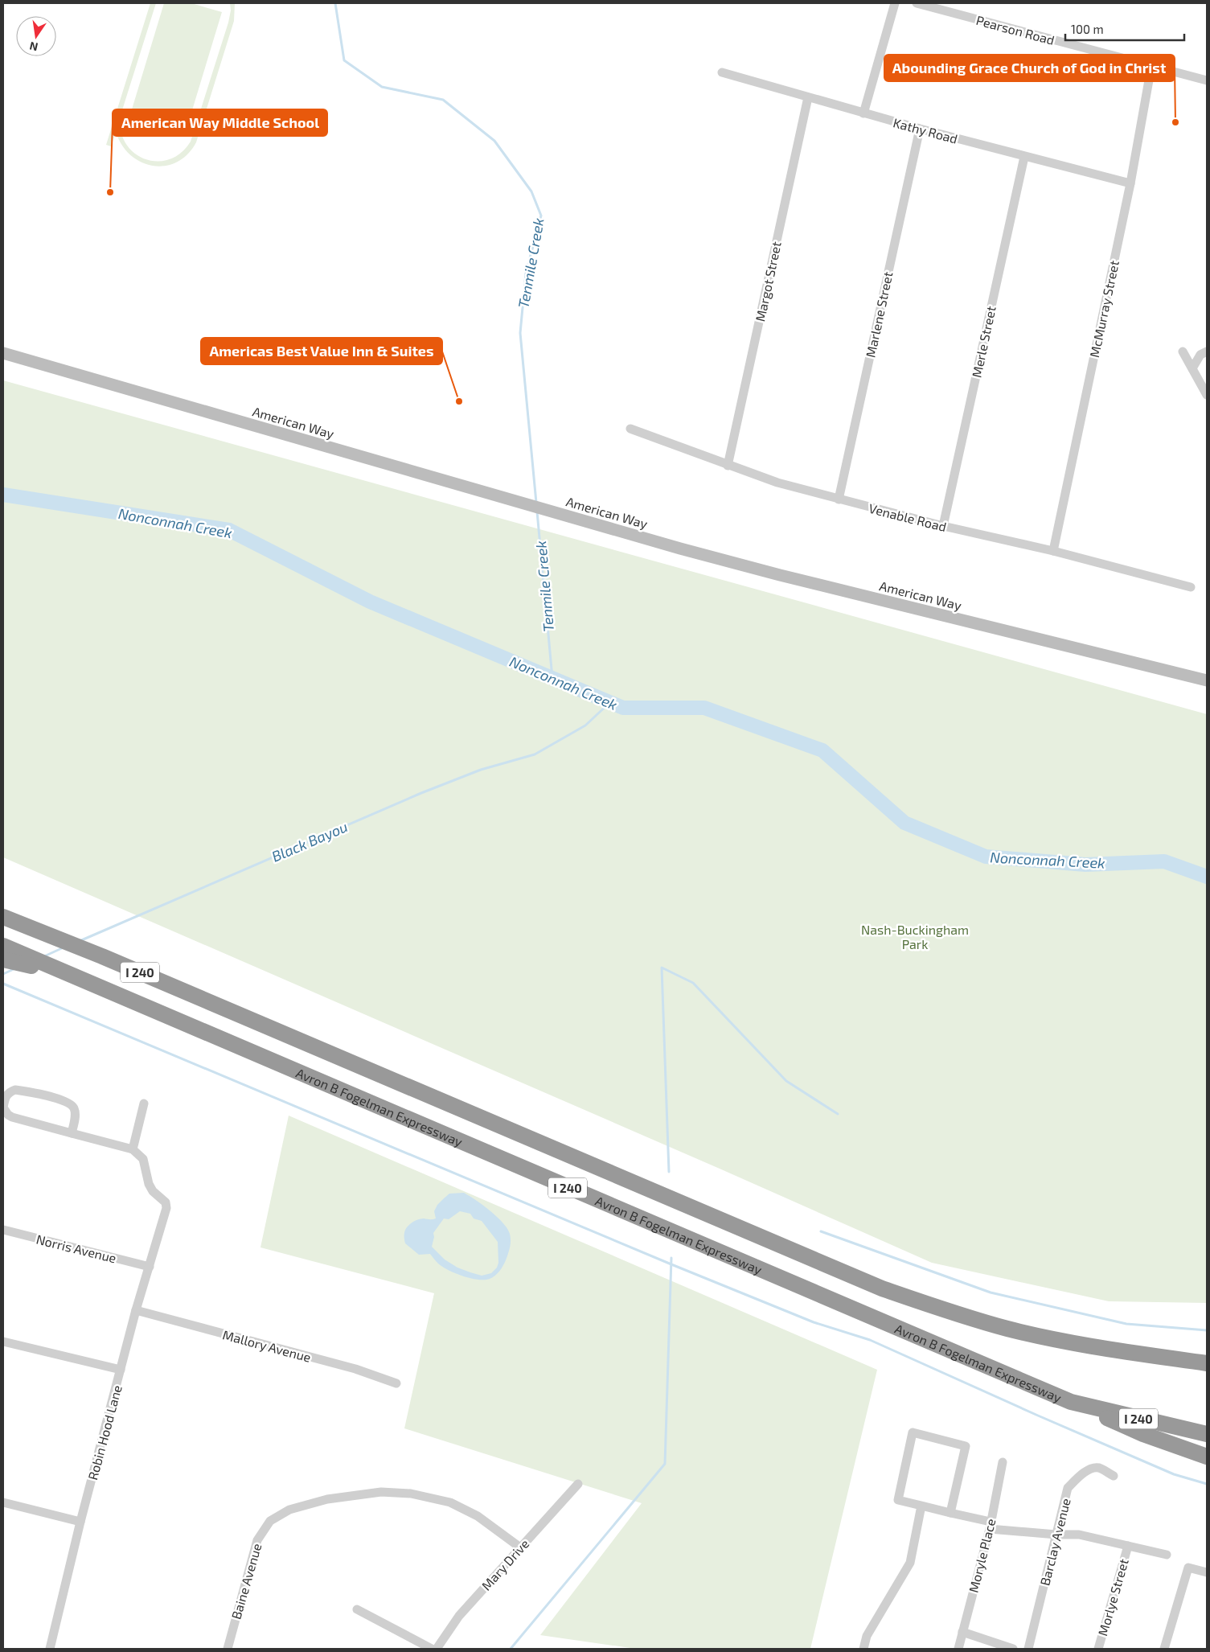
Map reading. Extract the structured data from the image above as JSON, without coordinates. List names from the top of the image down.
{
  "streets": {
    "highway": ["I 240", "Avron B Fogelman Expressway"],
    "main road": ["American Way"],
    "street": [
      "Pearson Road",
      "Kathy Road",
      "Margot Street",
      "McMurray Street",
      "Marlene Street",
      "Merle Street",
      "Venable Road",
      "Norris Avenue",
      "Mallory Avenue",
      "Robin Hood Lane",
      "Barclay Avenue",
      "Moryle Place",
      "Mary Drive",
      "Baine Avenue",
      "Morlye Street"
    ]
  },
  "crossings": [
    ["Pearson Road", "McMurray Street"],
    ["Kathy Road", "Margot Street"],
    ["Kathy Road", "McMurray Street"],
    ["Kathy Road", "Marlene Street"],
    ["Kathy Road", "Merle Street"],
    ["Margot Street", "Venable Road"],
    ["McMurray Street", "Venable Road"],
    ["Marlene Street", "Venable Road"],
    ["Merle Street", "Venable Road"],
    ["Norris Avenue", "Robin Hood Lane"],
    ["Mallory Avenue", "Robin Hood Lane"],
    ["Barclay Avenue", "Morlye Street"],
    ["Moryle Place", "Morlye Street"],
    ["Mary Drive", "Baine Avenue"]
  ],
  "water": ["Tenmile Creek", "Nonconnah Creek", "Black Bayou"],
  "parks": ["Nash-Buckingham Park"],
  "places": ["Abounding Grace Church of God in Christ", "American Way Middle School", "Americas Best Value Inn & Suites"],
  "scale_bar": "100 m",
  "north": "bottom"
}
